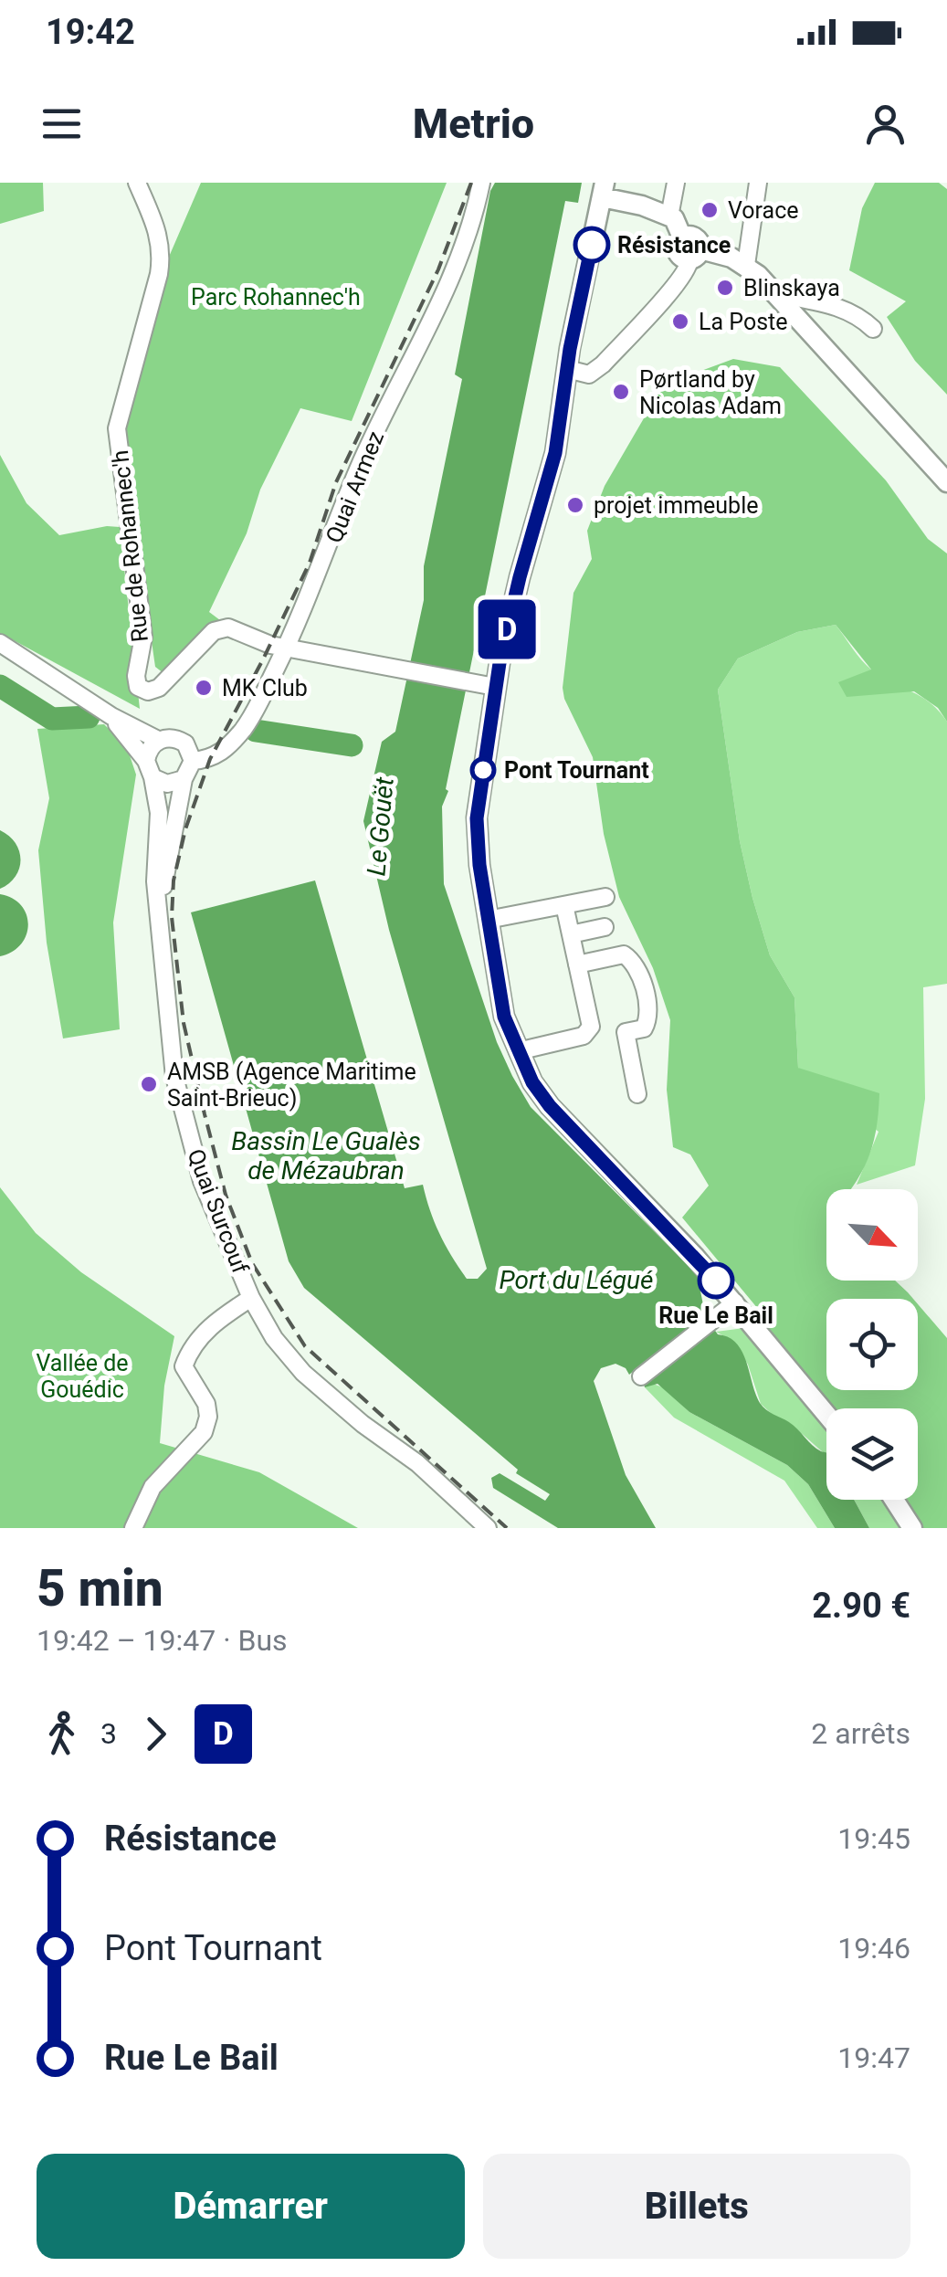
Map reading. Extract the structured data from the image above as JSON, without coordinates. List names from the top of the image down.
{
  "streets": {
    "street": ["Quai Armez", "Rue de Rohannec'h", "Quai Surcouf"]
  },
  "crossings": [
    ["Quai Armez", "Rue de Rohannec'h"],
    ["Quai Armez", "Quai Surcouf"]
  ],
  "water": ["Le Gouët", "Bassin Le Gualès de Mézaubran", "Port du Légué"],
  "parks": ["Parc Rohannec'h", "Vallée de Gouédic"],
  "places": [
    "Vorace",
    "Résistance",
    "Blinskaya",
    "La Poste",
    "Pørtland by Nicolas Adam",
    "projet immeuble",
    "MK Club",
    "Pont Tournant",
    "AMSB (Agence Maritime Saint-Brieuc)",
    "Rue Le Bail"
  ],
  "lines": ["bus line D"],
  "north": "bottom right",
  "page": {
    "status": "19:42",
    "header": "Metrio",
    "on_map": "D",
    "heading": ["5 min", "19:42 – 19:47 · Bus", "2.90 €"],
    "legs": ["3", "D", "2 arrêts"],
    "list": [
      {
        "name": "Résistance",
        "value": "19:45"
      },
      {
        "name": "Pont Tournant",
        "value": "19:46"
      },
      {
        "name": "Rue Le Bail",
        "value": "19:47"
      }
    ],
    "buttons": ["Démarrer", "Billets"]
  }
}
